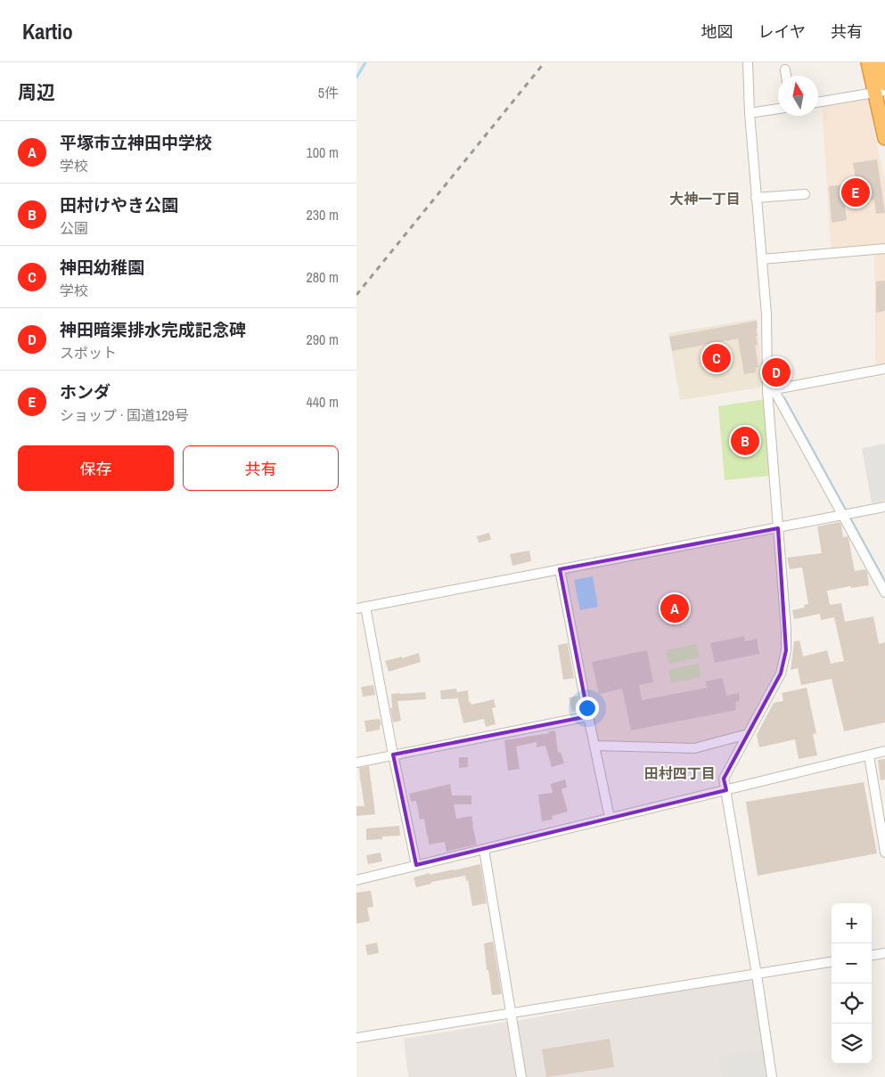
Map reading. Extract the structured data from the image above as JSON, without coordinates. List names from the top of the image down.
{
  "districts": ["大神一丁目", "田村四丁目"],
  "north": "top",
  "page": {
    "header": "Kartio",
    "nav": ["地図", "レイヤ", "共有"],
    "heading": ["周辺", "5件"],
    "list": [
      {
        "mark": "A",
        "name": "平塚市立神田中学校",
        "note": "学校",
        "value": "100 m"
      },
      {
        "mark": "B",
        "name": "田村けやき公園",
        "note": "公園",
        "value": "230 m"
      },
      {
        "mark": "C",
        "name": "神田幼稚園",
        "note": "学校",
        "value": "280 m"
      },
      {
        "mark": "D",
        "name": "神田暗渠排水完成記念碑",
        "note": "スポット",
        "value": "290 m"
      },
      {
        "mark": "E",
        "name": "ホンダ",
        "note": "ショップ · 国道129号",
        "value": "440 m"
      }
    ],
    "pins": [
      "E",
      "C",
      "D",
      "B",
      "A"
    ],
    "buttons": ["保存", "共有"],
    "map_buttons": ["+", "−"]
  }
}
